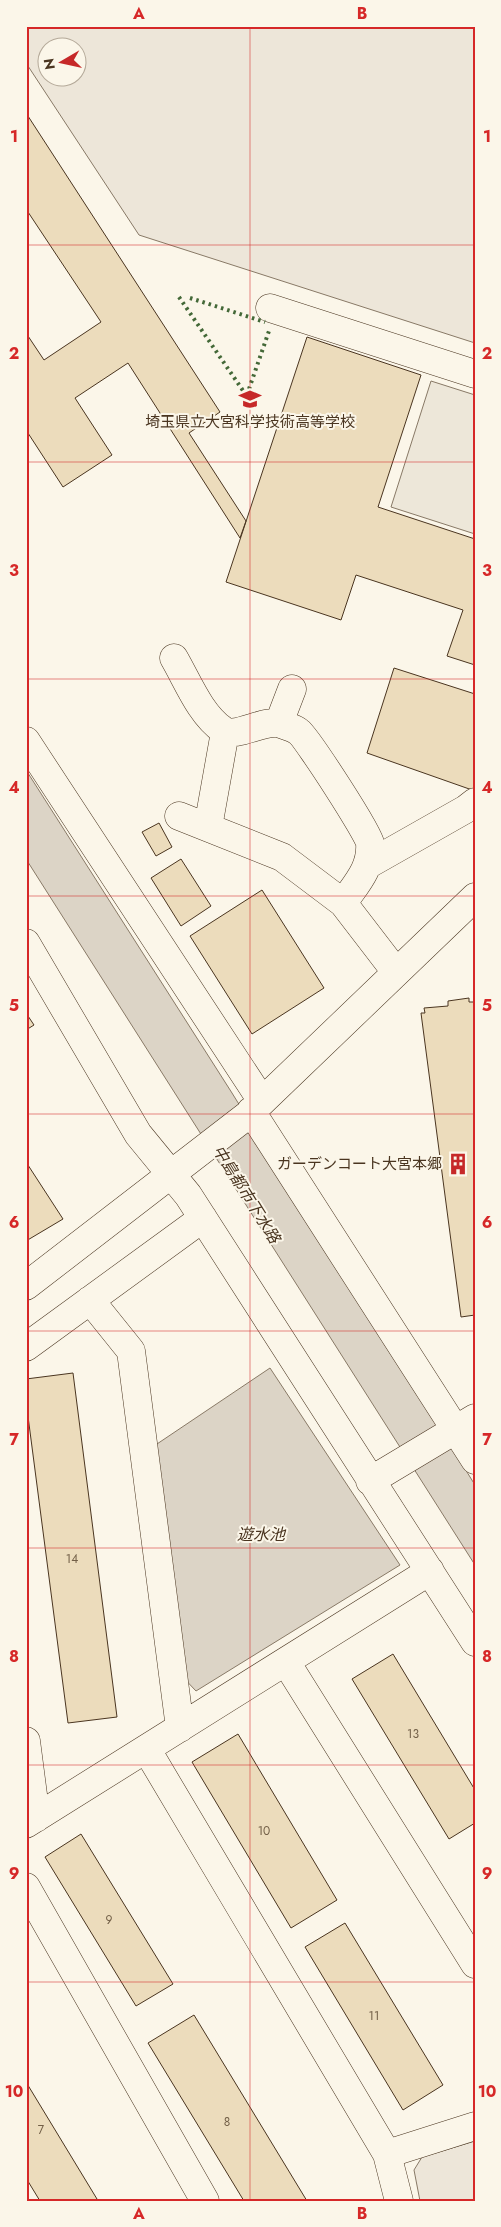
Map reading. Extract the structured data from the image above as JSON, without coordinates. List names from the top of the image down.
{
  "water": ["中島都市下水路", "遊水池"],
  "places": {
    "school or university": ["埼玉県立大宮科学技術高等学校"],
    "building": ["ガーデンコート大宮本郷"]
  },
  "house_numbers": [
    "14",
    "13",
    "10",
    "9",
    "11",
    "8",
    "7"
  ],
  "north": "left",
  "grid": {
    "columns": ["A", "B"],
    "rows": [
      "1",
      "2",
      "3",
      "4",
      "5",
      "6",
      "7",
      "8",
      "9",
      "10"
    ]
  }
}
